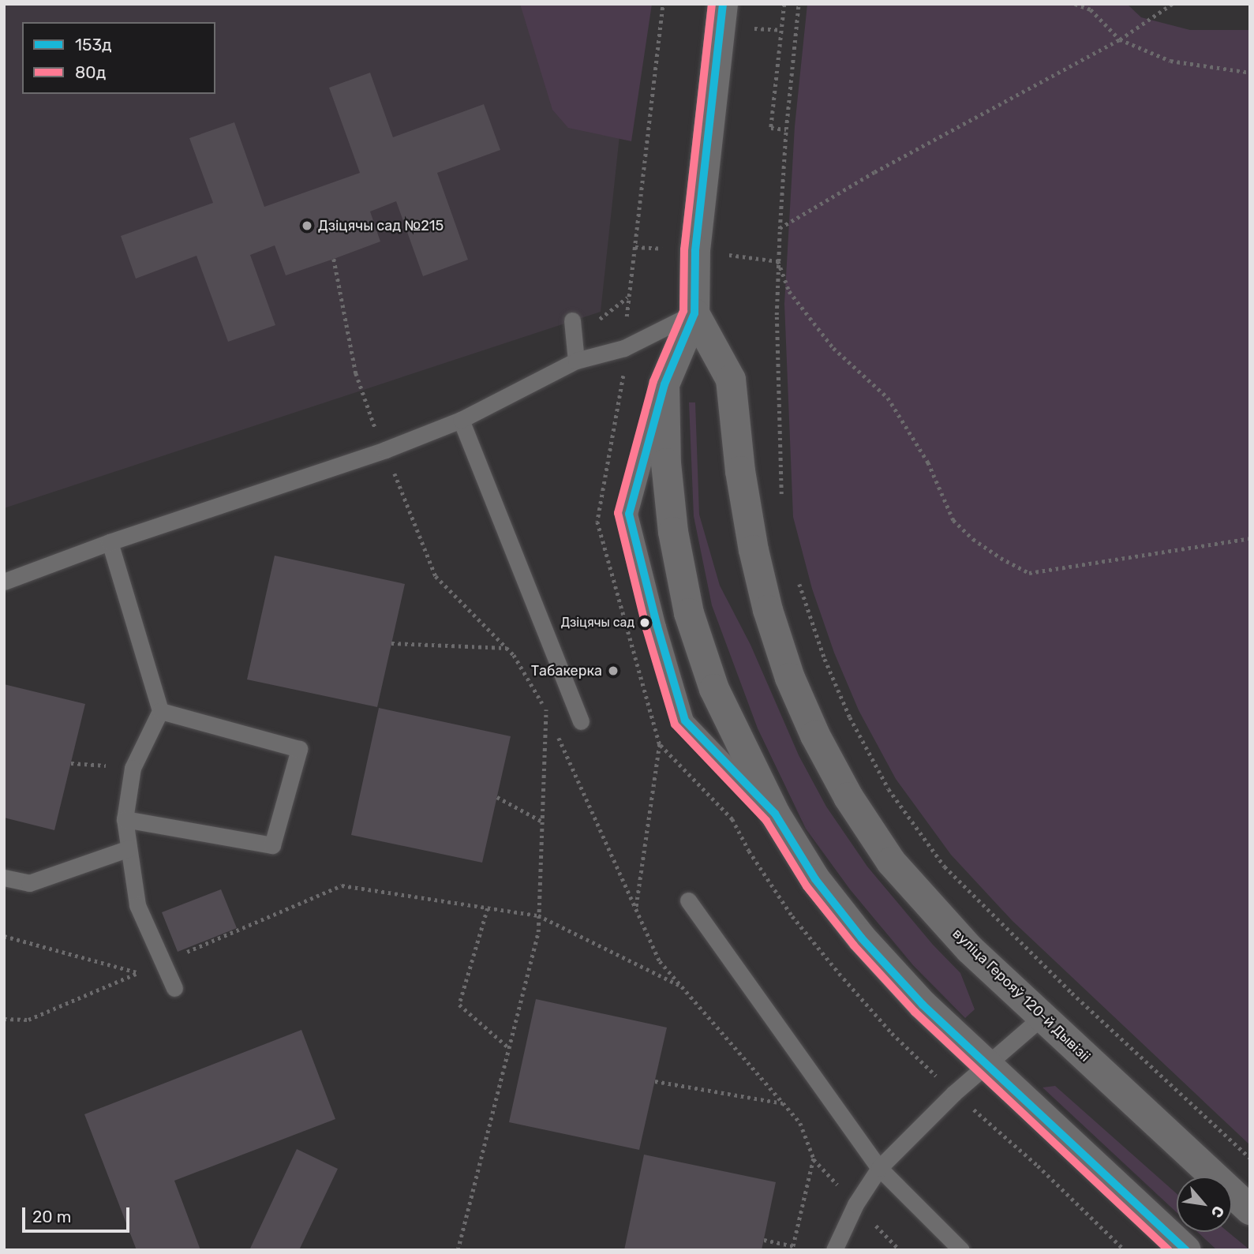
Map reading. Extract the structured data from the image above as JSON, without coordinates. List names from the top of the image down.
{
  "streets": {
    "street": ["вуліца Герояў 120-й Дывізіі"]
  },
  "places": ["Дзіцячы сад №215", "Дзіцячы сад", "Табакерка"],
  "lines": ["transit line 153д", "transit line 80д"],
  "legend": ["153д", "80д"],
  "scale_bar": "20 m",
  "north": "bottom right"
}
